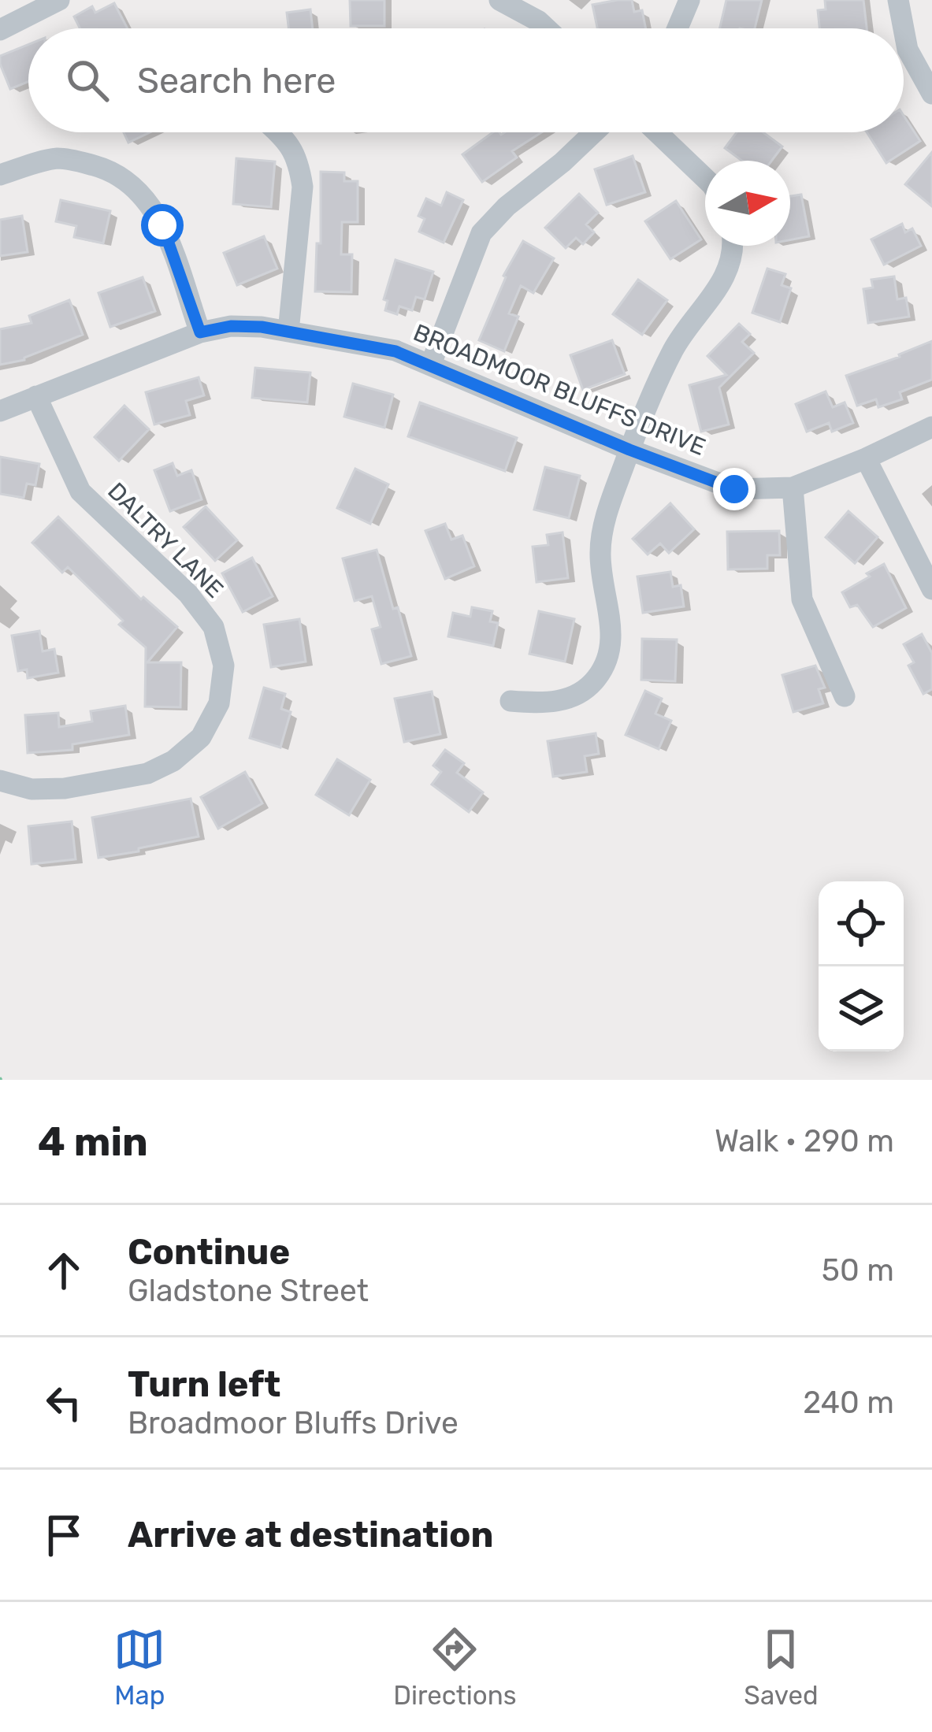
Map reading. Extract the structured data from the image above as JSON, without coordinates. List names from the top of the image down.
{
  "streets": {
    "street": ["BROADMOOR BLUFFS DRIVE", "DALTRY LANE"]
  },
  "crossings": [
    ["BROADMOOR BLUFFS DRIVE", "DALTRY LANE"]
  ],
  "north": "right",
  "page": {
    "search": "Search here",
    "heading": ["4 min", "Walk · 290 m"],
    "list": [
      ["Continue", "Gladstone Street", "50 m"],
      ["Turn left", "Broadmoor Bluffs Drive", "240 m"],
      "Arrive at destination"
    ],
    "nav": ["Map", "Directions", "Saved"]
  }
}
